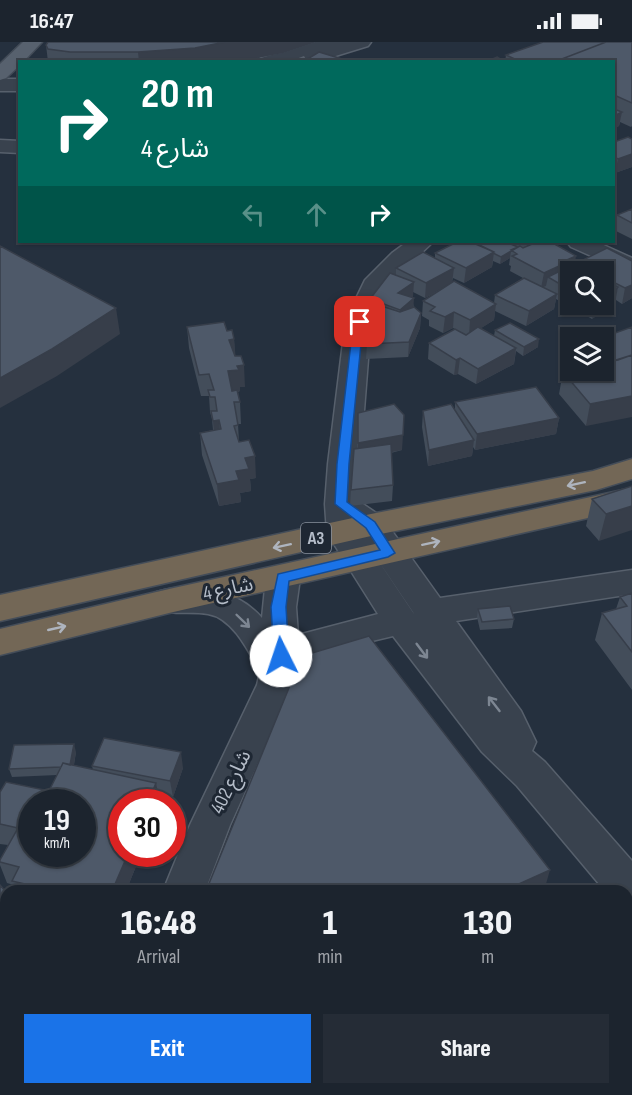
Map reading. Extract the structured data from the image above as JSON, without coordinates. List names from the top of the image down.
{
  "streets": {
    "highway": ["A3", "شارع 4"],
    "street": ["شارع 402"]
  },
  "crossings": [
    ["شارع 4", "شارع 402"]
  ],
  "page": {
    "status": "16:47",
    "turn": ["20 m", "شارع 4"],
    "speed": "19 km/h",
    "limit": "30",
    "eta": [
      "16:48",
      "Arrival",
      "1",
      "min",
      "130",
      "m"
    ],
    "buttons": ["Exit", "Share"]
  }
}
